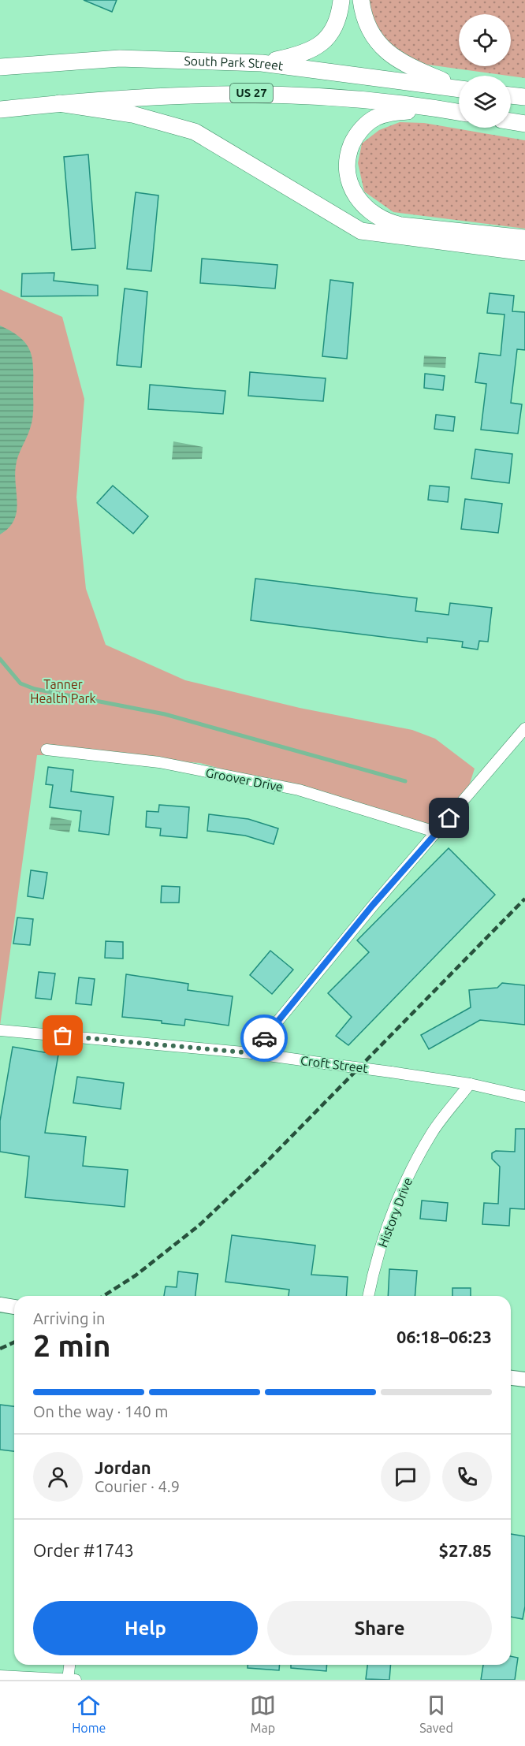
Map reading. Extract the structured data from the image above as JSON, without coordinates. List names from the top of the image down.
{
  "streets": {
    "main road": ["South Park Street", "US 27"],
    "street": ["Groover Drive", "Croft Street", "History Drive"]
  },
  "crossings": [
    ["Croft Street", "History Drive"]
  ],
  "parks": ["Tanner Health Park"],
  "page": {
    "heading": ["2 min", "Arriving in", "06:18–06:23"],
    "panel": [
      "Jordan",
      "Courier · 4.9",
      "Order #1743",
      "$27.85"
    ],
    "bar": "On the way · 140 m",
    "buttons": ["Help", "Share"],
    "tabs": ["Home", "Map", "Saved"]
  }
}
